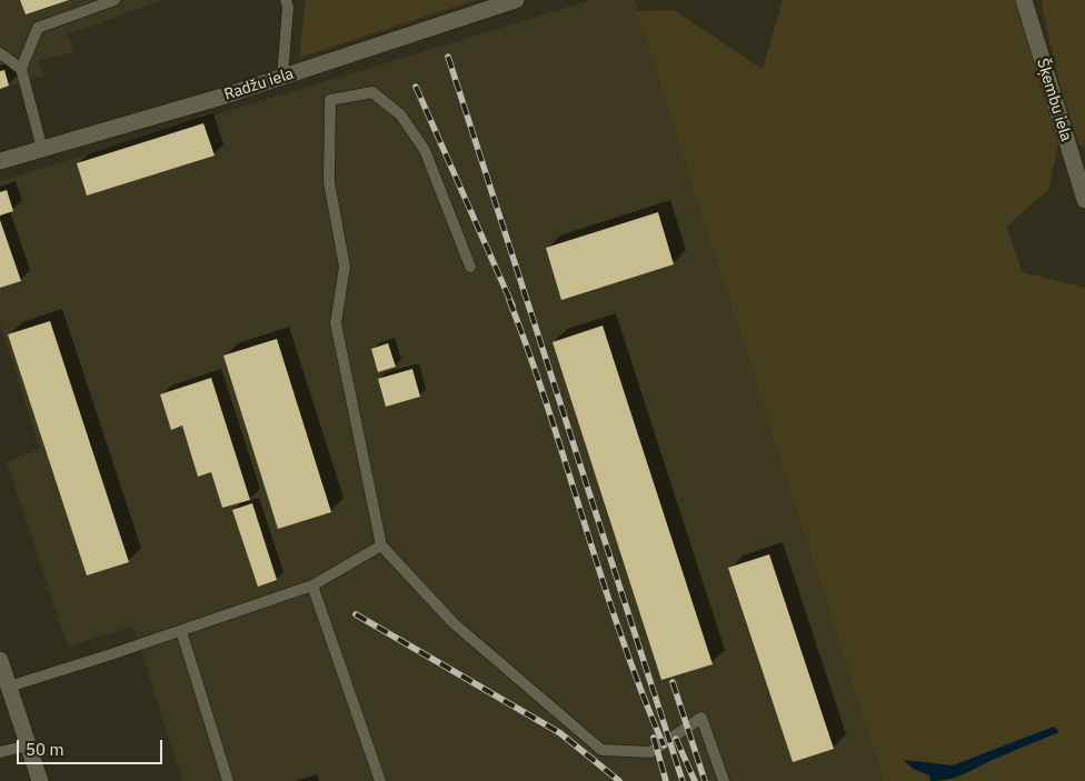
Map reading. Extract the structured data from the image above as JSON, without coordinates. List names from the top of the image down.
{
  "streets": {
    "street": ["Radžu iela", "Šķembu iela"]
  },
  "scale_bar": "50 m"
}
